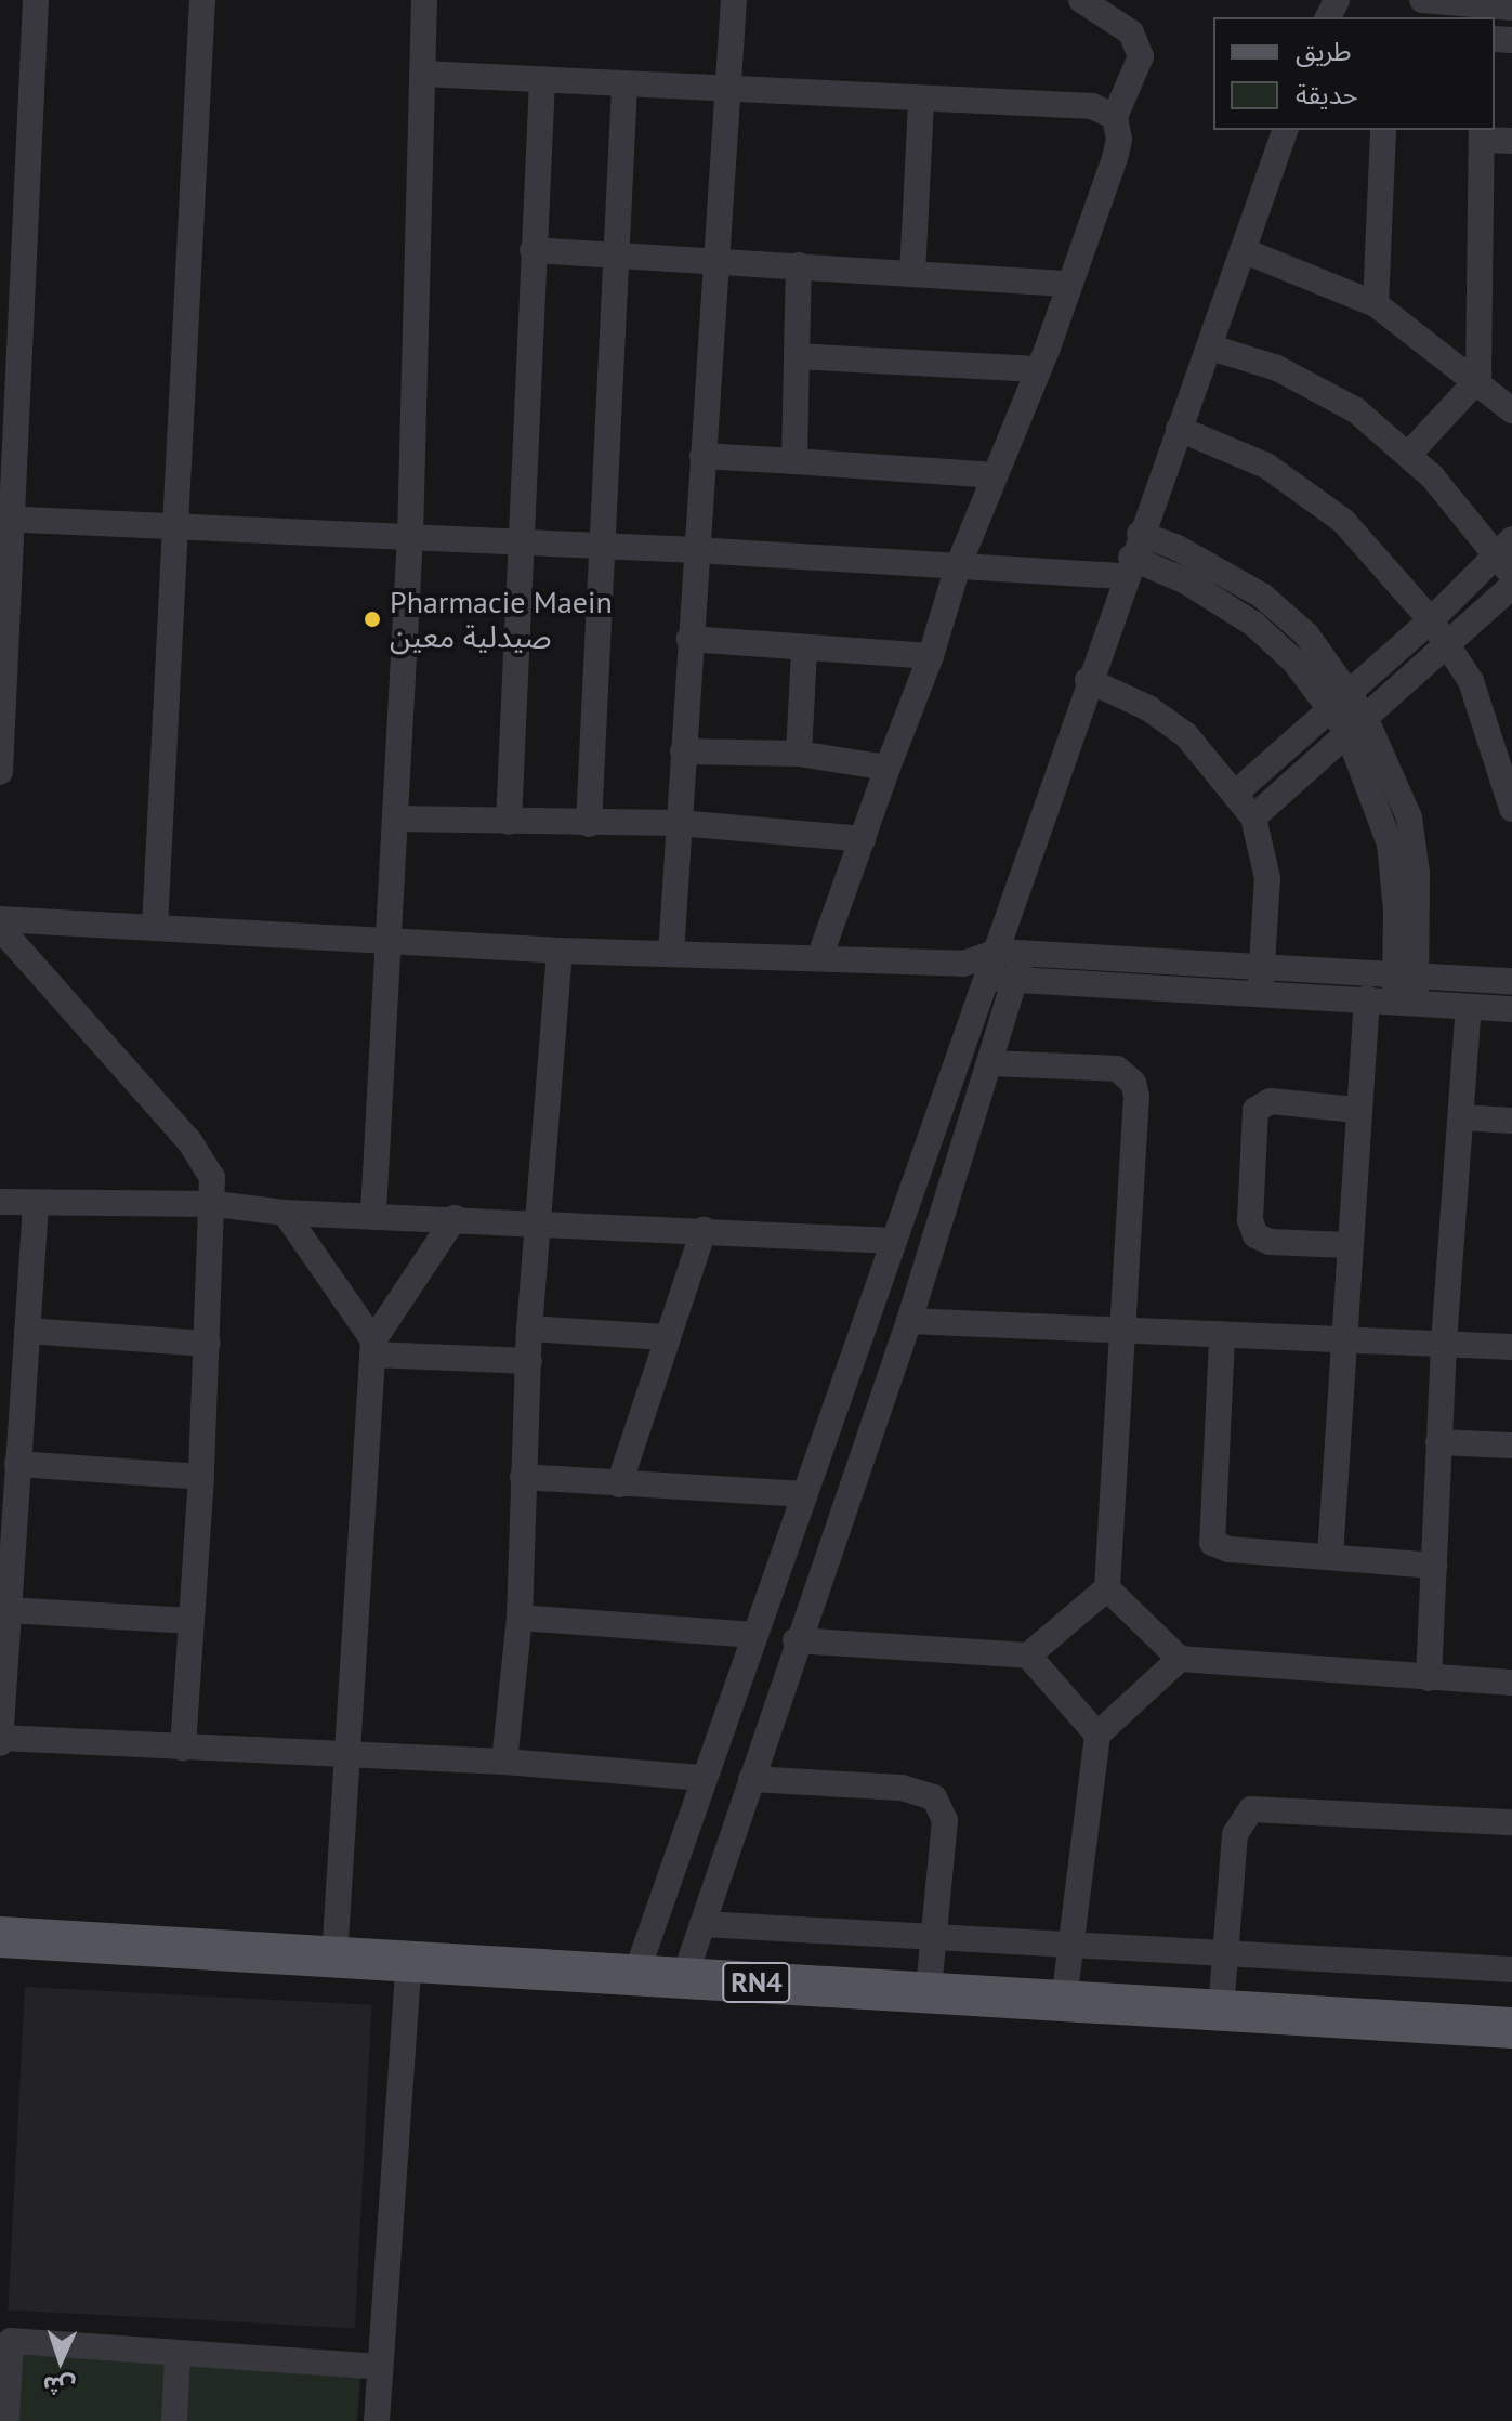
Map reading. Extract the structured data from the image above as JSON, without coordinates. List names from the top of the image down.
{
  "streets": {
    "main road": ["RN4"]
  },
  "places": ["Pharmacie Maein صيدلية معين"],
  "legend": ["طريق", "حديقة"],
  "north": "bottom"
}
